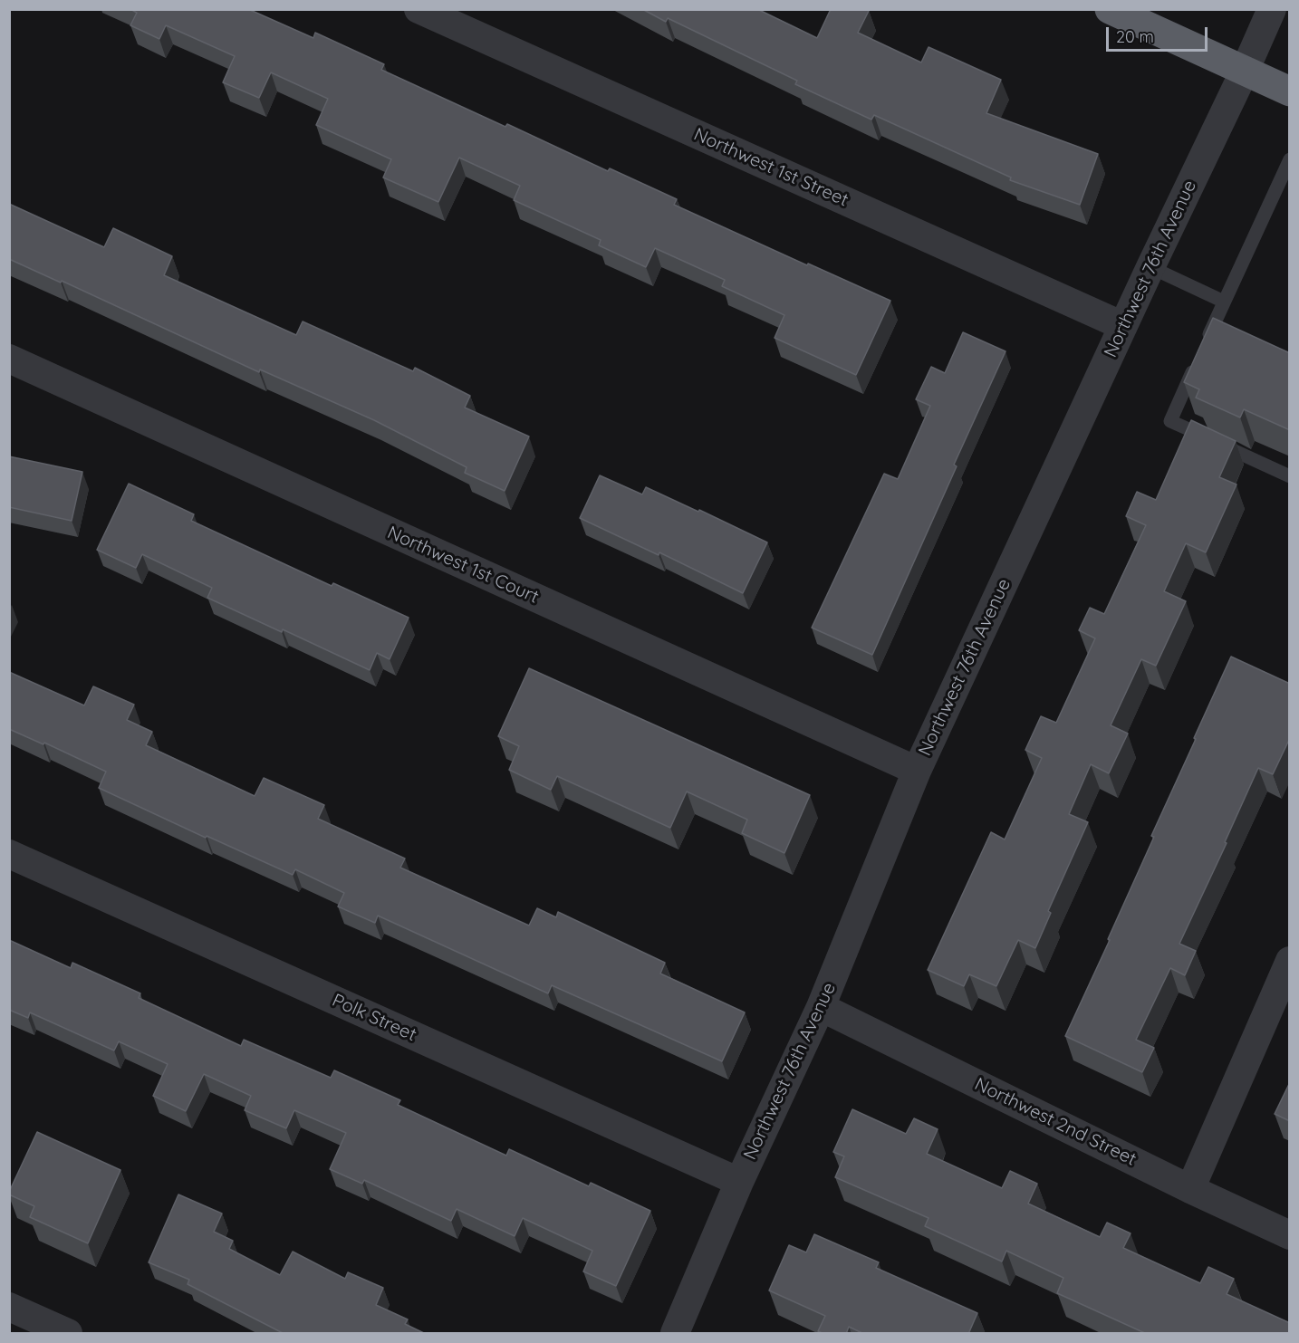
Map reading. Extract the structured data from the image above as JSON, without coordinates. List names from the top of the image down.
{
  "streets": {
    "street": [
      "Northwest 1st Street",
      "Northwest 76th Avenue",
      "Northwest 1st Court",
      "Polk Street",
      "Northwest 2nd Street"
    ]
  },
  "crossings": [
    ["Northwest 1st Street", "Northwest 76th Avenue"],
    ["Northwest 76th Avenue", "Northwest 1st Court"],
    ["Northwest 76th Avenue", "Polk Street"],
    ["Northwest 76th Avenue", "Northwest 2nd Street"]
  ],
  "scale_bar": "20 m"
}
